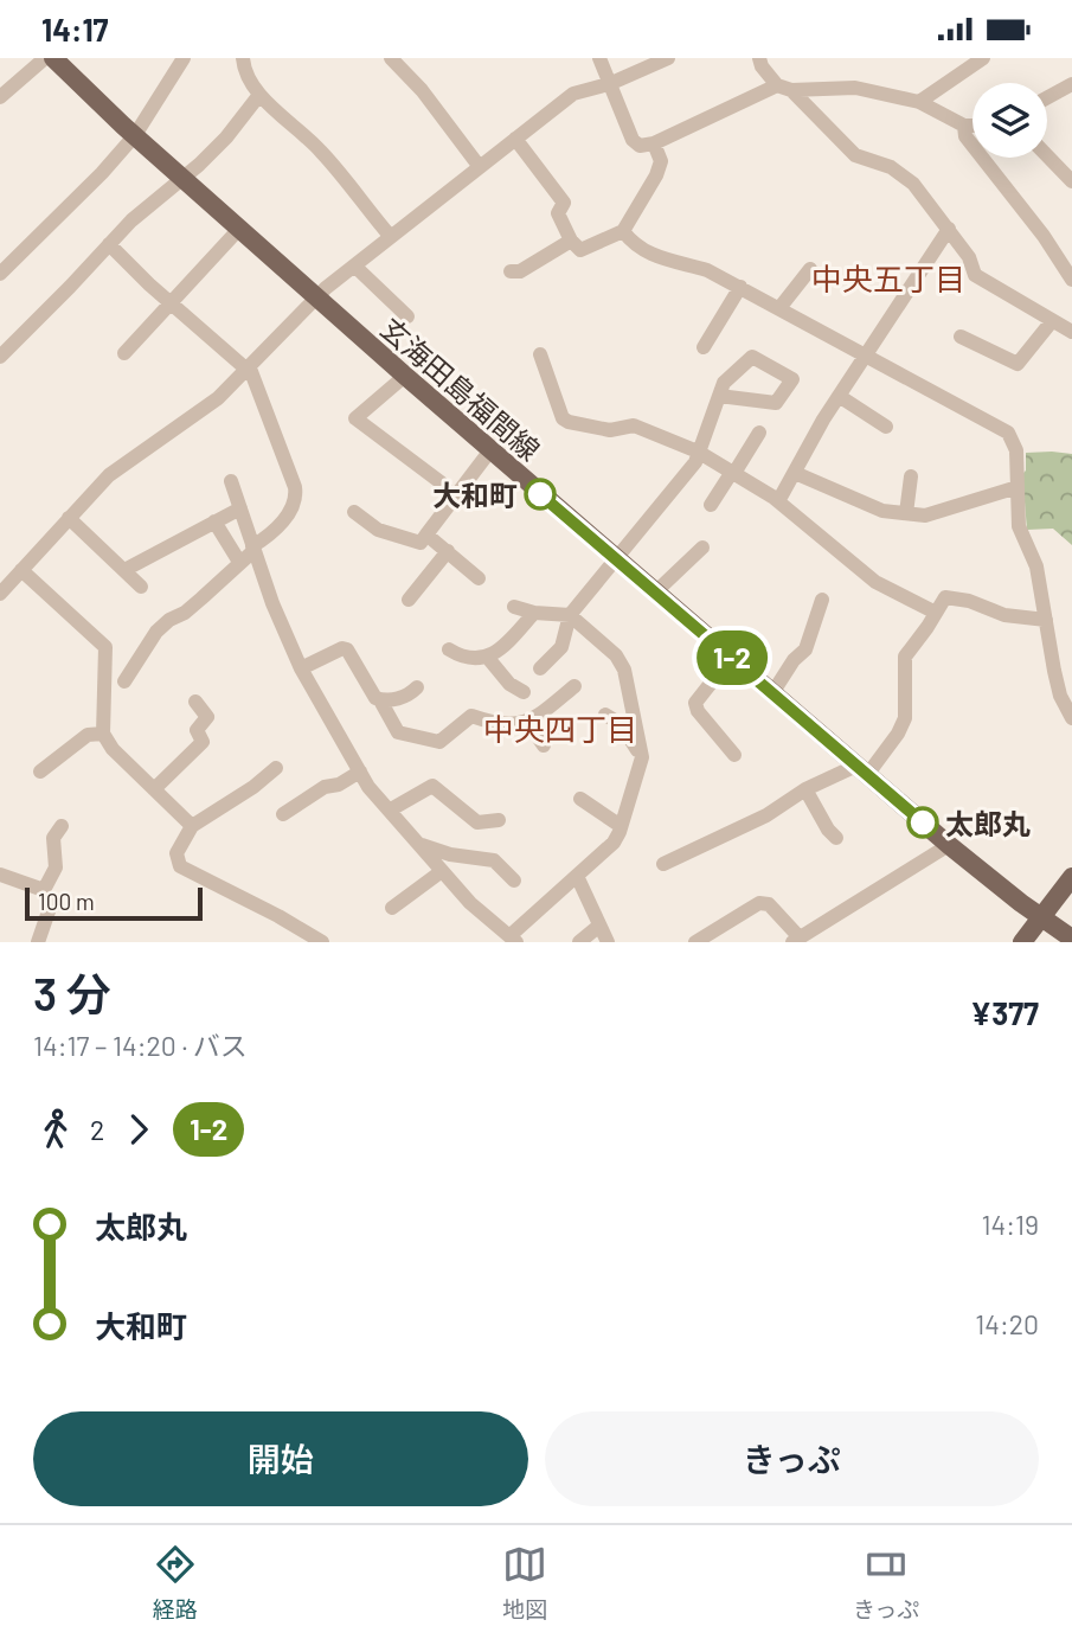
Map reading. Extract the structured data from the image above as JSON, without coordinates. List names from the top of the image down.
{
  "streets": {
    "main road": ["玄海田島福間線"]
  },
  "districts": ["中央五丁目", "中央四丁目"],
  "places": ["大和町", "太郎丸"],
  "lines": ["bus line 1-2"],
  "scale_bar": "100 m",
  "page": {
    "status": "14:17",
    "on_map": "1-2",
    "scale": "100 m",
    "heading": ["3 分", "14:17 – 14:20 · バス", "¥377"],
    "legs": ["2", "1-2"],
    "list": [
      {
        "name": "太郎丸",
        "value": "14:19"
      },
      {
        "name": "大和町",
        "value": "14:20"
      }
    ],
    "buttons": ["開始", "きっぷ"],
    "tabs": ["経路", "地図", "きっぷ"]
  }
}
